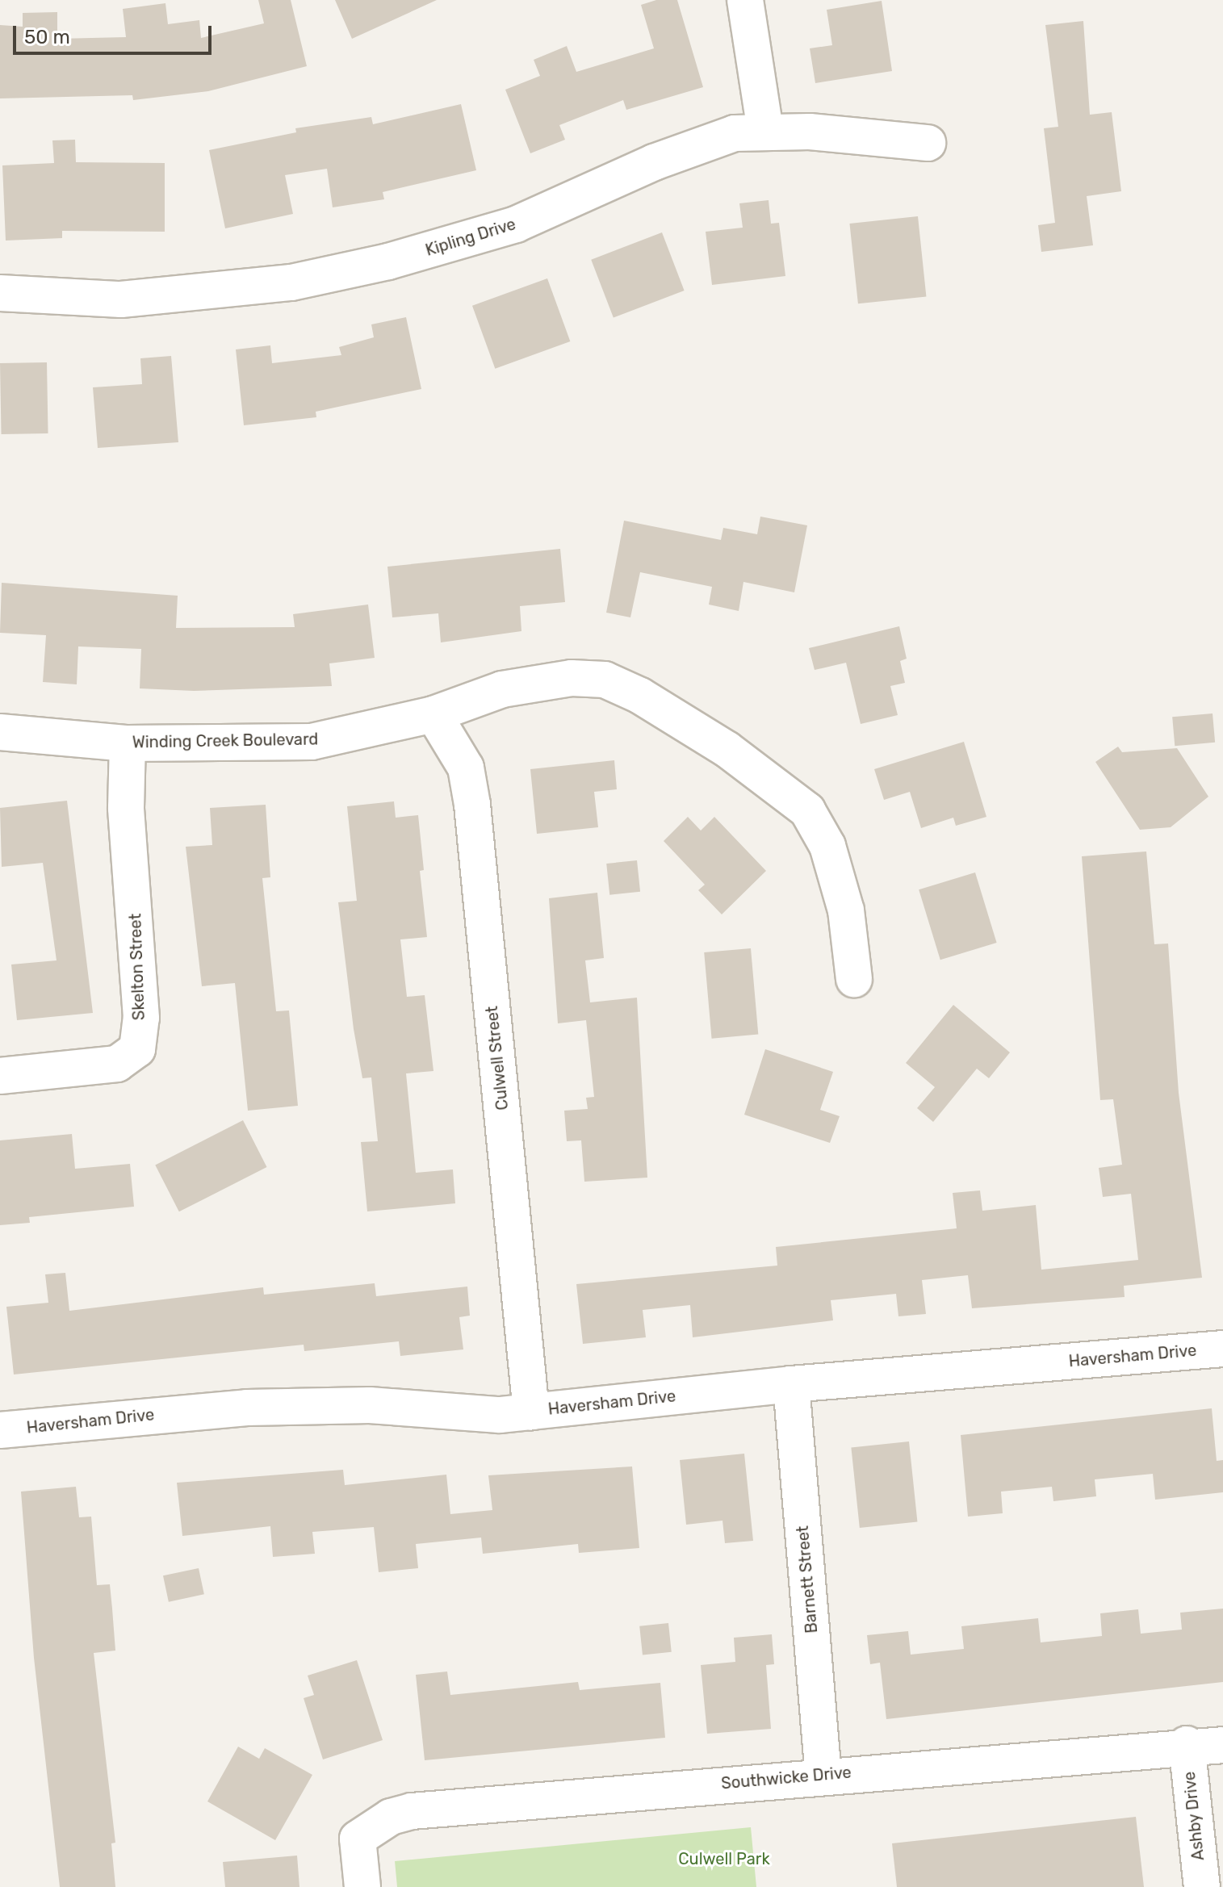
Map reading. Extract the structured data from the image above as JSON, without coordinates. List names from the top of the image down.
{
  "streets": {
    "street": [
      "Kipling Drive",
      "Winding Creek Boulevard",
      "Skelton Street",
      "Culwell Street",
      "Haversham Drive",
      "Barnett Street",
      "Southwicke Drive",
      "Ashby Drive"
    ]
  },
  "crossings": [
    ["Winding Creek Boulevard", "Skelton Street"],
    ["Winding Creek Boulevard", "Culwell Street"],
    ["Culwell Street", "Haversham Drive"],
    ["Haversham Drive", "Barnett Street"],
    ["Barnett Street", "Southwicke Drive"],
    ["Southwicke Drive", "Ashby Drive"]
  ],
  "parks": ["Culwell Park"],
  "scale_bar": "50 m"
}
